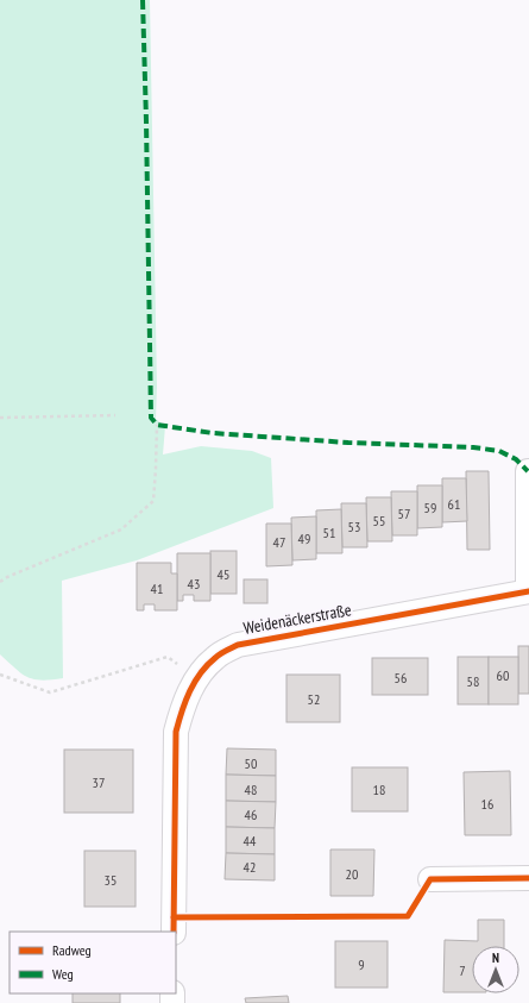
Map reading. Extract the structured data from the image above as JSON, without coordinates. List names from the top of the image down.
{
  "streets": {
    "street": ["Weidenäckerstraße"]
  },
  "house_numbers": [
    "61",
    "59",
    "57",
    "55",
    "53",
    "51",
    "49",
    "47",
    "45",
    "43",
    "41",
    "60",
    "56",
    "58",
    "52",
    "50",
    "37",
    "48",
    "18",
    "16",
    "46",
    "44",
    "42",
    "20",
    "35",
    "9",
    "7"
  ],
  "legend": ["Radweg", "Weg"],
  "north": "top"
}
